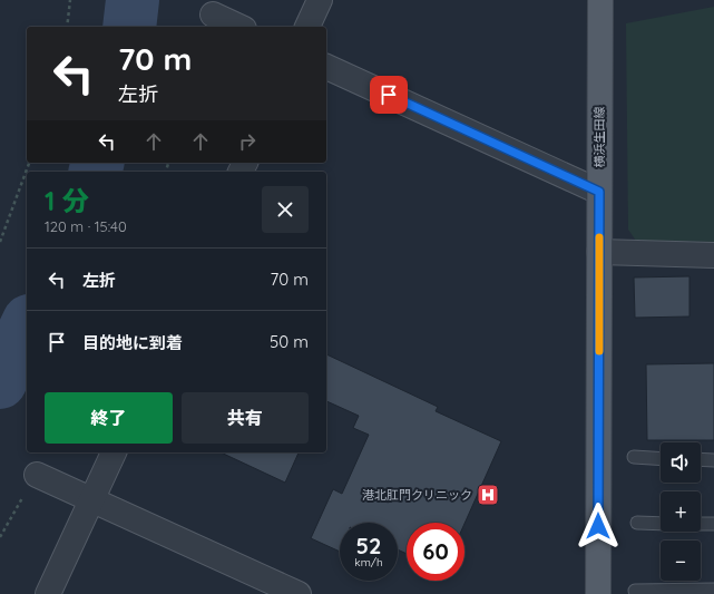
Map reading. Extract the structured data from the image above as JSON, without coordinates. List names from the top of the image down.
{
  "streets": {
    "main road": ["横浜生田線"]
  },
  "places": {
    "hospital": ["港北肛門クリニック"]
  },
  "page": {
    "turn": ["70 m", "左折"],
    "heading": ["1 分", "120 m · 15:40"],
    "list": [
      {
        "name": "左折",
        "value": "70 m"
      },
      {
        "name": "目的地に到着",
        "value": "50 m"
      }
    ],
    "buttons": ["終了", "共有"],
    "map_buttons": ["+", "−"],
    "speed": "52 km/h",
    "limit": "60"
  }
}
